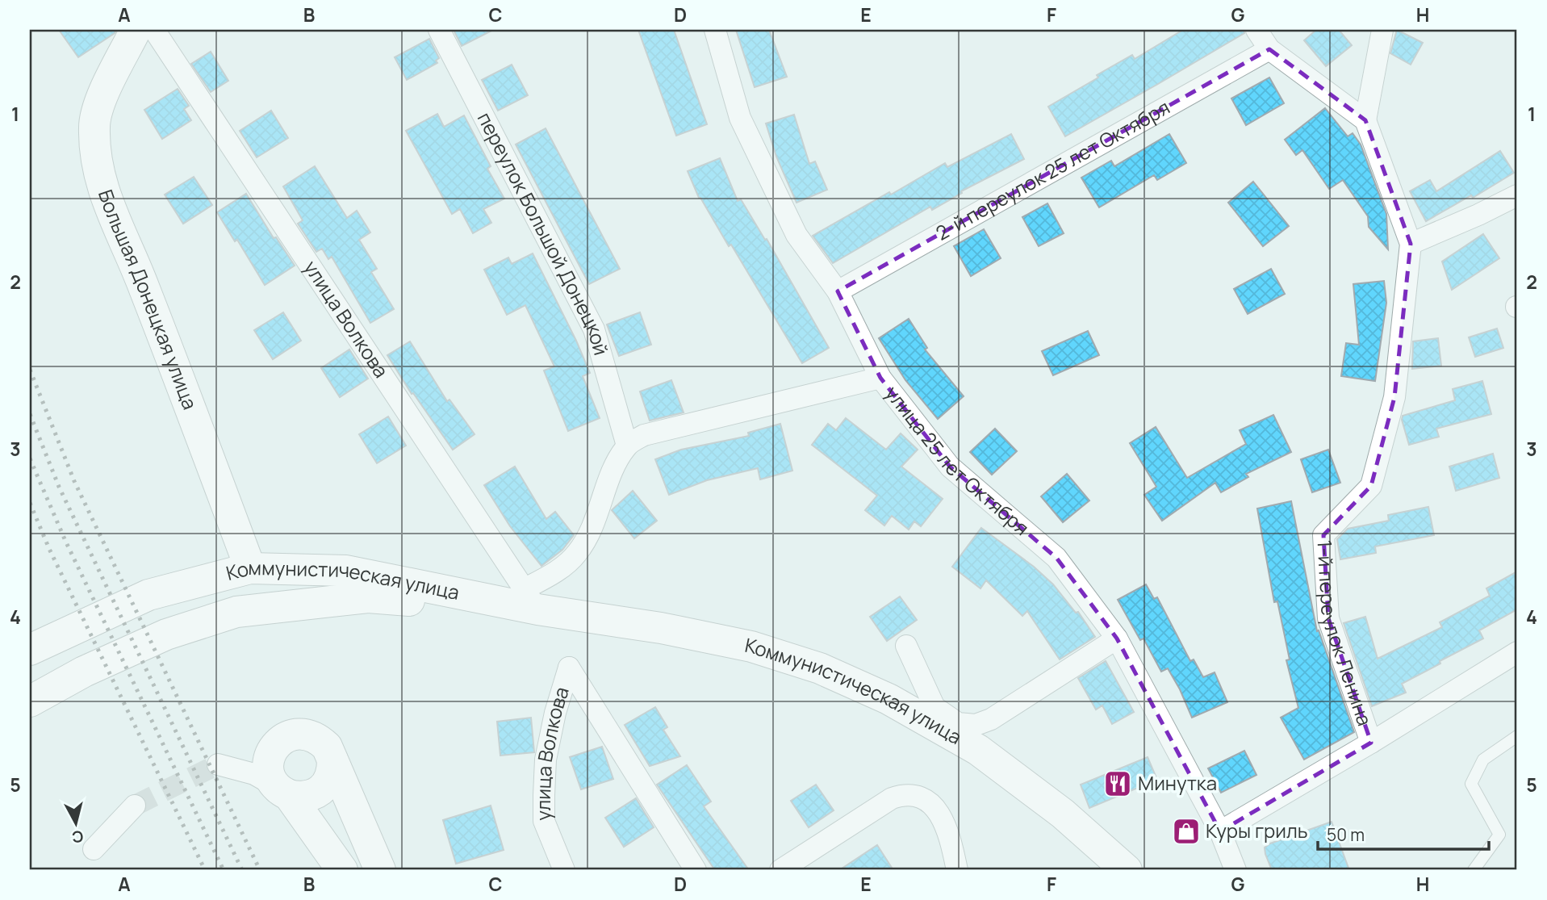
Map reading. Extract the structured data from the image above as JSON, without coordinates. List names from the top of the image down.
{
  "streets": {
    "main road": ["Большая Донецкая улица", "Коммунистическая улица"],
    "street": [
      "2-й переулок 25 лет Октября",
      "переулок Большой Донецкой",
      "улица Волкова",
      "улица 25 лет Октября",
      "1-й переулок Ленина"
    ]
  },
  "crossings": [
    ["2-й переулок 25 лет Октября", "улица 25 лет Октября"],
    ["Большая Донецкая улица", "Коммунистическая улица"],
    ["улица Волкова", "Коммунистическая улица"]
  ],
  "places": {
    "restaurant": ["Минутка"],
    "shop": ["Куры гриль"]
  },
  "scale_bar": "50 m",
  "north": "bottom",
  "grid": {
    "columns": [
      "A",
      "B",
      "C",
      "D",
      "E",
      "F",
      "G",
      "H"
    ],
    "rows": [
      "1",
      "2",
      "3",
      "4",
      "5"
    ]
  }
}
